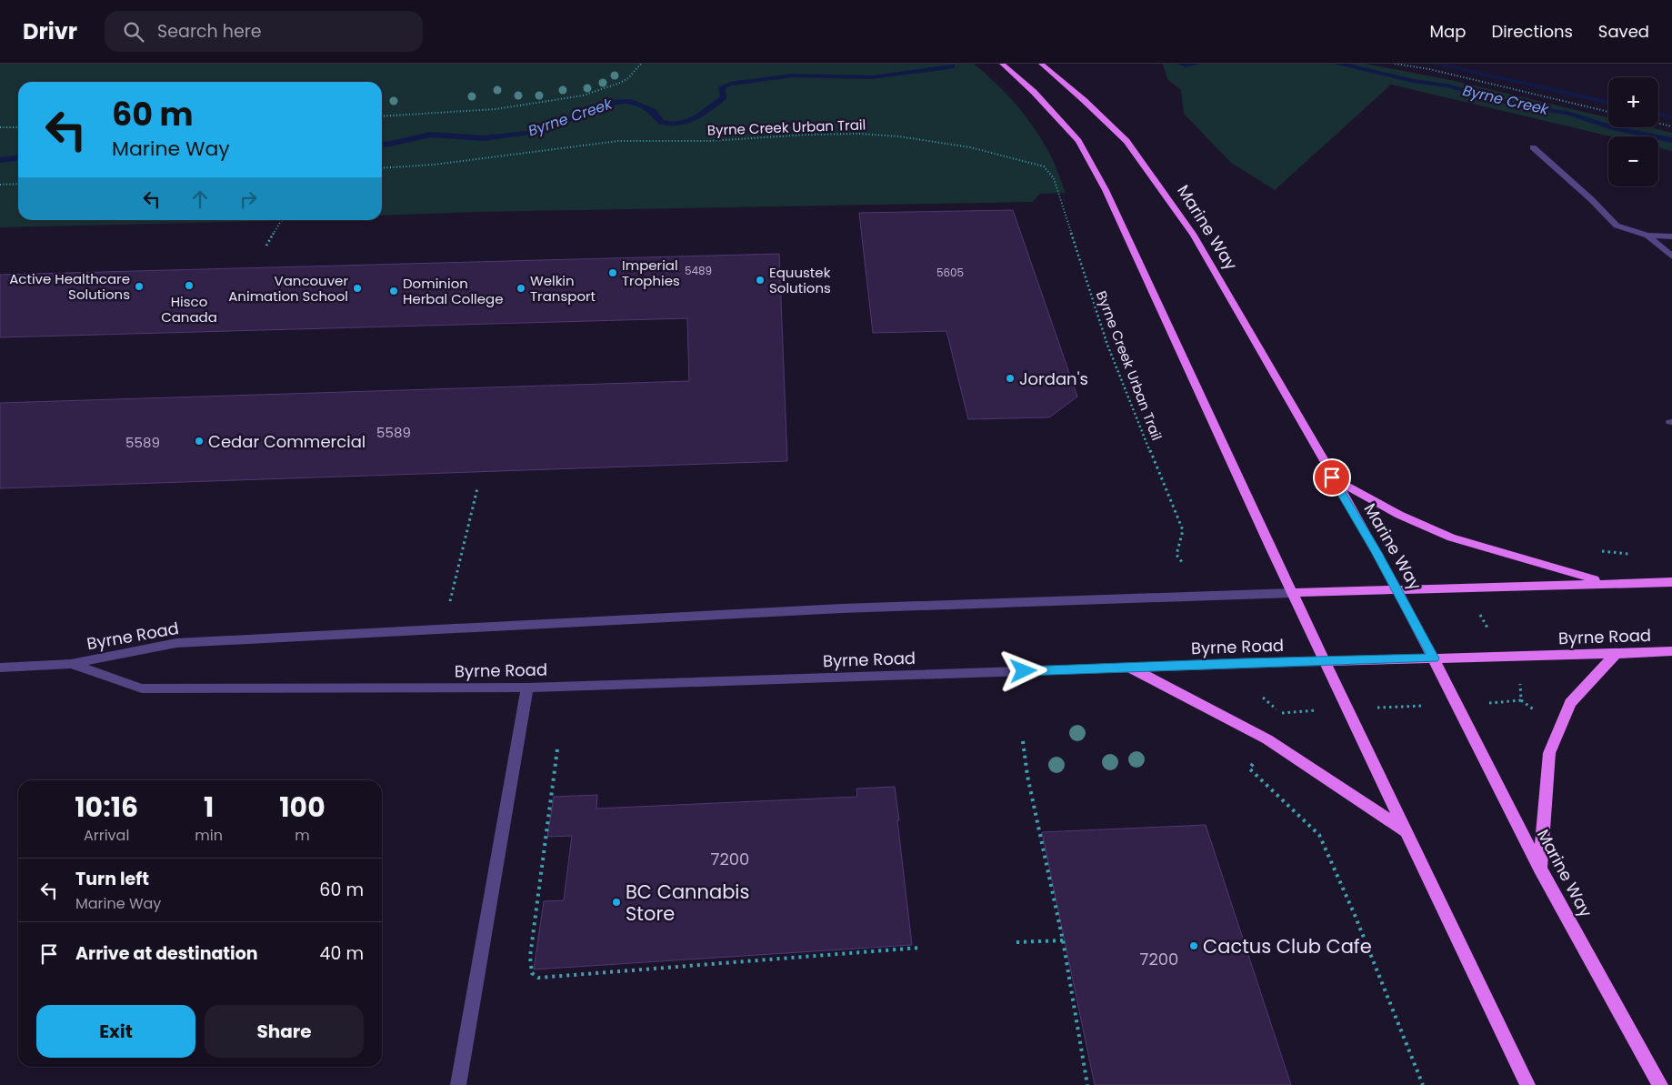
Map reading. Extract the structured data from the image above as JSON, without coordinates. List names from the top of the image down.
{
  "streets": {
    "main road": ["Marine Way", "Byrne Road"],
    "path": ["Byrne Creek Urban Trail"]
  },
  "crossings": [
    ["Marine Way", "Byrne Road"]
  ],
  "water": ["Byrne Creek"],
  "places": [
    "Imperial Trophies",
    "Equustek Solutions",
    "Hisco Canada",
    "Active Healthcare Solutions",
    "Vancouver Animation School",
    "Welkin Transport",
    "Dominion Herbal College",
    "Jordan's",
    "Cedar Commercial",
    "BC Cannabis Store",
    "Cactus Club Cafe"
  ],
  "house_numbers": [
    "5489",
    "5605",
    "5589",
    "5589",
    "7200",
    "7200"
  ],
  "page": {
    "header": "Drivr",
    "search": "Search here",
    "nav": ["Map", "Directions", "Saved"],
    "map_buttons": ["+", "−"],
    "turn": ["60 m", "Marine Way"],
    "eta": [
      "10:16",
      "Arrival",
      "1",
      "min",
      "100",
      "m"
    ],
    "list": [
      {
        "name": "Turn left",
        "note": "Marine Way",
        "value": "60 m"
      },
      {
        "name": "Arrive at destination",
        "value": "40 m"
      }
    ],
    "buttons": ["Exit", "Share"]
  }
}
